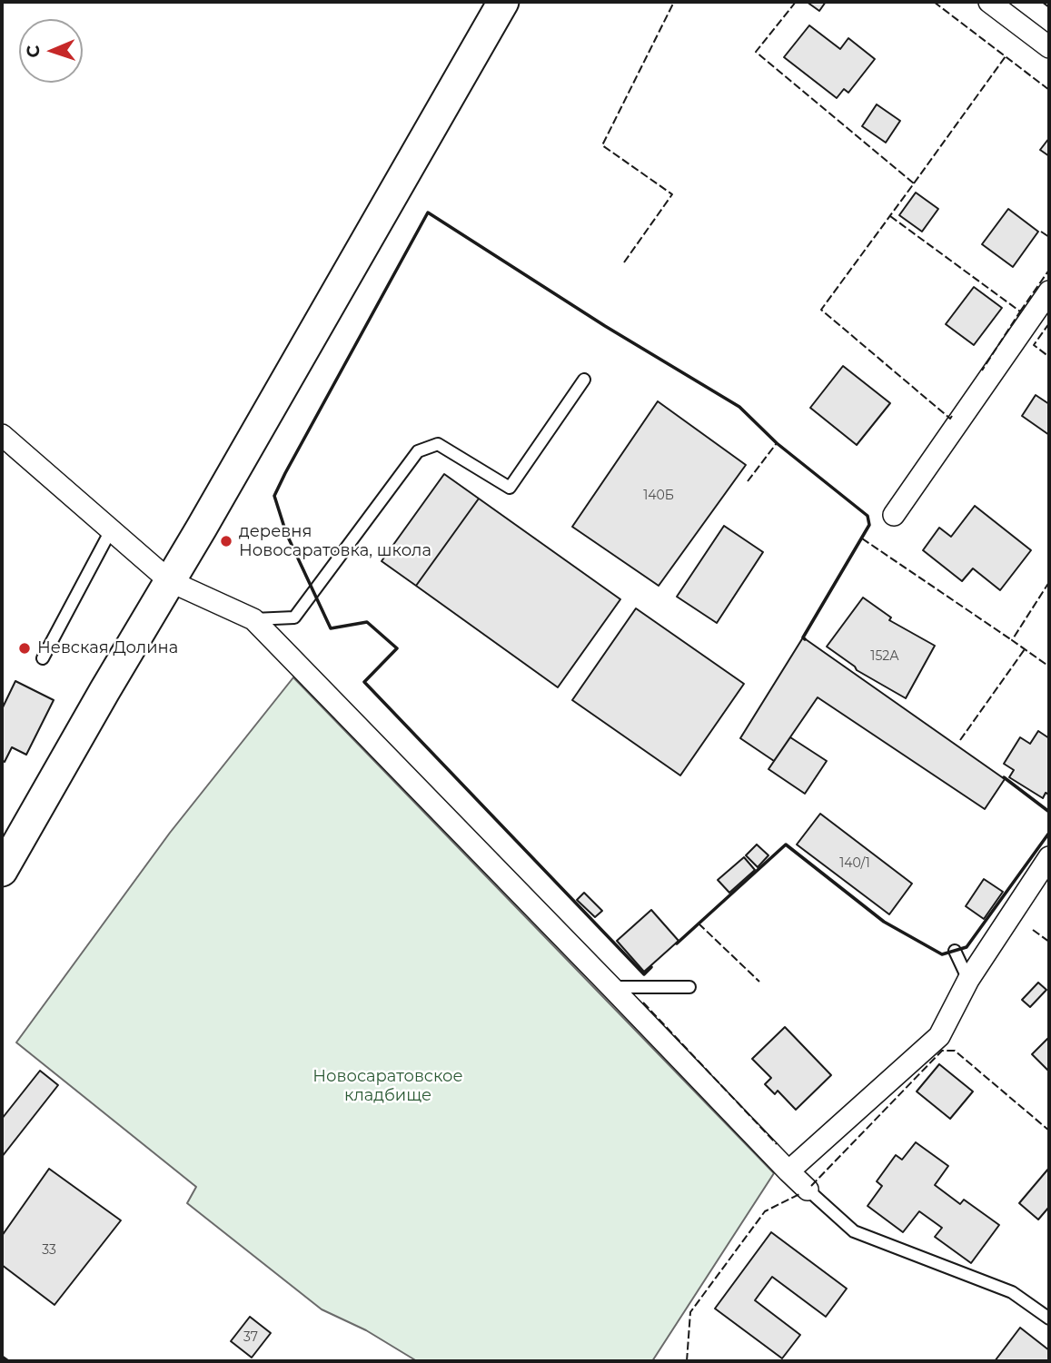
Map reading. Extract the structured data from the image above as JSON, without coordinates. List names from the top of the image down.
{
  "parks": ["Новосаратовское кладбище"],
  "places": ["деревня Новосаратовка, школа", "Невская Долина"],
  "house_numbers": [
    "140Б",
    "152А",
    "140/1",
    "33",
    "37"
  ],
  "north": "left"
}
